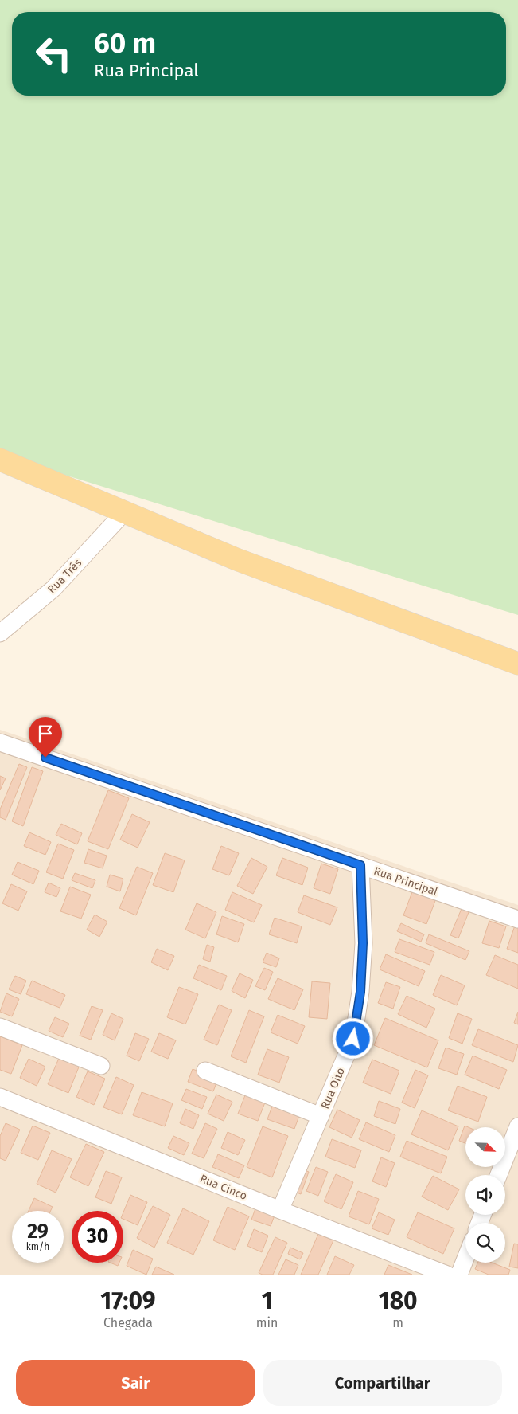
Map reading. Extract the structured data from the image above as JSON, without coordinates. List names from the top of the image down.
{
  "streets": {
    "street": [
      "Rua Três",
      "Rua Principal",
      "Rua Oito",
      "Rua Cinco"
    ]
  },
  "crossings": [
    ["Rua Principal", "Rua Oito"],
    ["Rua Oito", "Rua Cinco"]
  ],
  "north": "bottom right",
  "page": {
    "turn": ["60 m", "Rua Principal"],
    "speed": "29 km/h",
    "limit": "30",
    "eta": [
      "17:09",
      "Chegada",
      "1",
      "min",
      "180",
      "m"
    ],
    "buttons": ["Sair", "Compartilhar"]
  }
}
